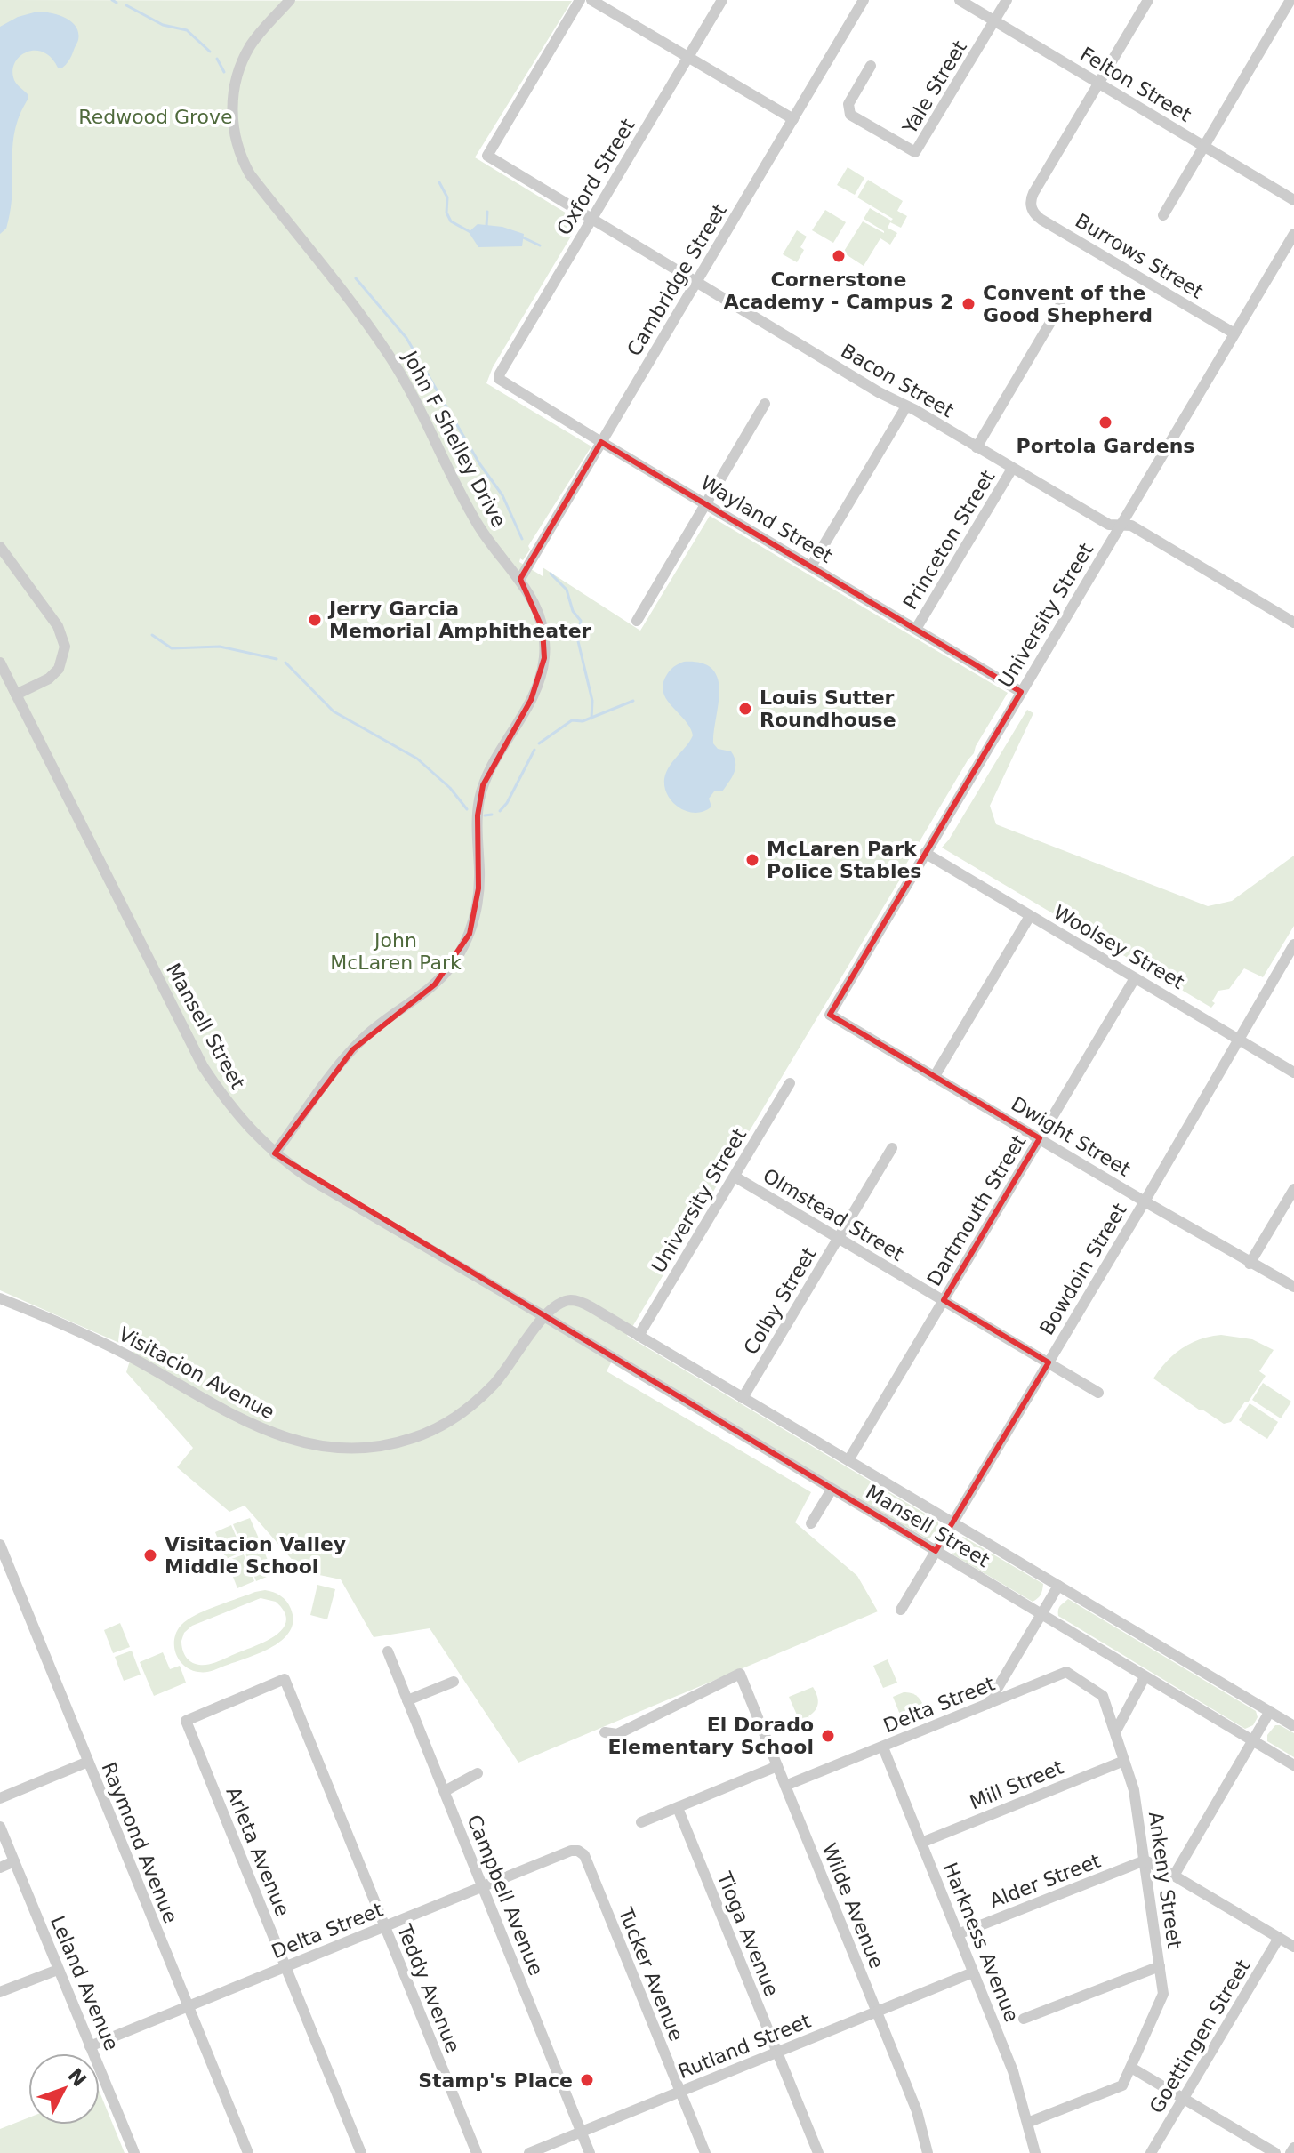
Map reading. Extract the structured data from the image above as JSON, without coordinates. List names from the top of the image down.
{
  "streets": {
    "street": [
      "Felton Street",
      "Yale Street",
      "Oxford Street",
      "Burrows Street",
      "Cambridge Street",
      "Bacon Street",
      "John F Shelley Drive",
      "Wayland Street",
      "Princeton Street",
      "University Street",
      "Woolsey Street",
      "Mansell Street",
      "Dwight Street",
      "Dartmouth Street",
      "Olmstead Street",
      "Bowdoin Street",
      "Colby Street",
      "Visitacion Avenue",
      "Delta Street",
      "Mill Street",
      "Raymond Avenue",
      "Arleta Avenue",
      "Ankeny Street",
      "Alder Street",
      "Campbell Avenue",
      "Wilde Avenue",
      "Tioga Avenue",
      "Harkness Avenue",
      "Tucker Avenue",
      "Leland Avenue",
      "Teddy Avenue",
      "Goettingen Street",
      "Rutland Street"
    ]
  },
  "crossings": [
    ["Felton Street", "Yale Street"],
    ["Felton Street", "Burrows Street"],
    ["Oxford Street", "Bacon Street"],
    ["Oxford Street", "Wayland Street"],
    ["Burrows Street", "University Street"],
    ["Cambridge Street", "Bacon Street"],
    ["Cambridge Street", "John F Shelley Drive"],
    ["Cambridge Street", "Wayland Street"],
    ["Bacon Street", "Princeton Street"],
    ["Bacon Street", "University Street"],
    ["John F Shelley Drive", "Mansell Street"],
    ["Wayland Street", "Princeton Street"],
    ["Wayland Street", "University Street"],
    ["University Street", "Woolsey Street"],
    ["University Street", "Mansell Street"],
    ["University Street", "Dwight Street"],
    ["University Street", "Olmstead Street"],
    ["Woolsey Street", "Dartmouth Street"],
    ["Woolsey Street", "Bowdoin Street"],
    ["Mansell Street", "Dartmouth Street"],
    ["Mansell Street", "Bowdoin Street"],
    ["Mansell Street", "Colby Street"],
    ["Mansell Street", "Visitacion Avenue"],
    ["Dwight Street", "Dartmouth Street"],
    ["Dwight Street", "Bowdoin Street"],
    ["Dartmouth Street", "Olmstead Street"],
    ["Olmstead Street", "Bowdoin Street"],
    ["Olmstead Street", "Colby Street"],
    ["Delta Street", "Raymond Avenue"],
    ["Delta Street", "Arleta Avenue"],
    ["Delta Street", "Ankeny Street"],
    ["Delta Street", "Campbell Avenue"],
    ["Delta Street", "Wilde Avenue"],
    ["Delta Street", "Harkness Avenue"],
    ["Delta Street", "Tucker Avenue"],
    ["Delta Street", "Leland Avenue"],
    ["Delta Street", "Teddy Avenue"],
    ["Mill Street", "Ankeny Street"],
    ["Mill Street", "Harkness Avenue"],
    ["Arleta Avenue", "Teddy Avenue"],
    ["Ankeny Street", "Alder Street"],
    ["Alder Street", "Harkness Avenue"],
    ["Campbell Avenue", "Rutland Street"],
    ["Wilde Avenue", "Rutland Street"],
    ["Tioga Avenue", "Rutland Street"],
    ["Harkness Avenue", "Rutland Street"],
    ["Tucker Avenue", "Rutland Street"]
  ],
  "parks": ["Redwood Grove", "John McLaren Park"],
  "places": [
    "Cornerstone Academy - Campus 2",
    "Convent of the Good Shepherd",
    "Portola Gardens",
    "Jerry Garcia Memorial Amphitheater",
    "Louis Sutter Roundhouse",
    "McLaren Park Police Stables",
    "Visitacion Valley Middle School",
    "El Dorado Elementary School",
    "Stamp's Place"
  ],
  "north": "top right"
}
